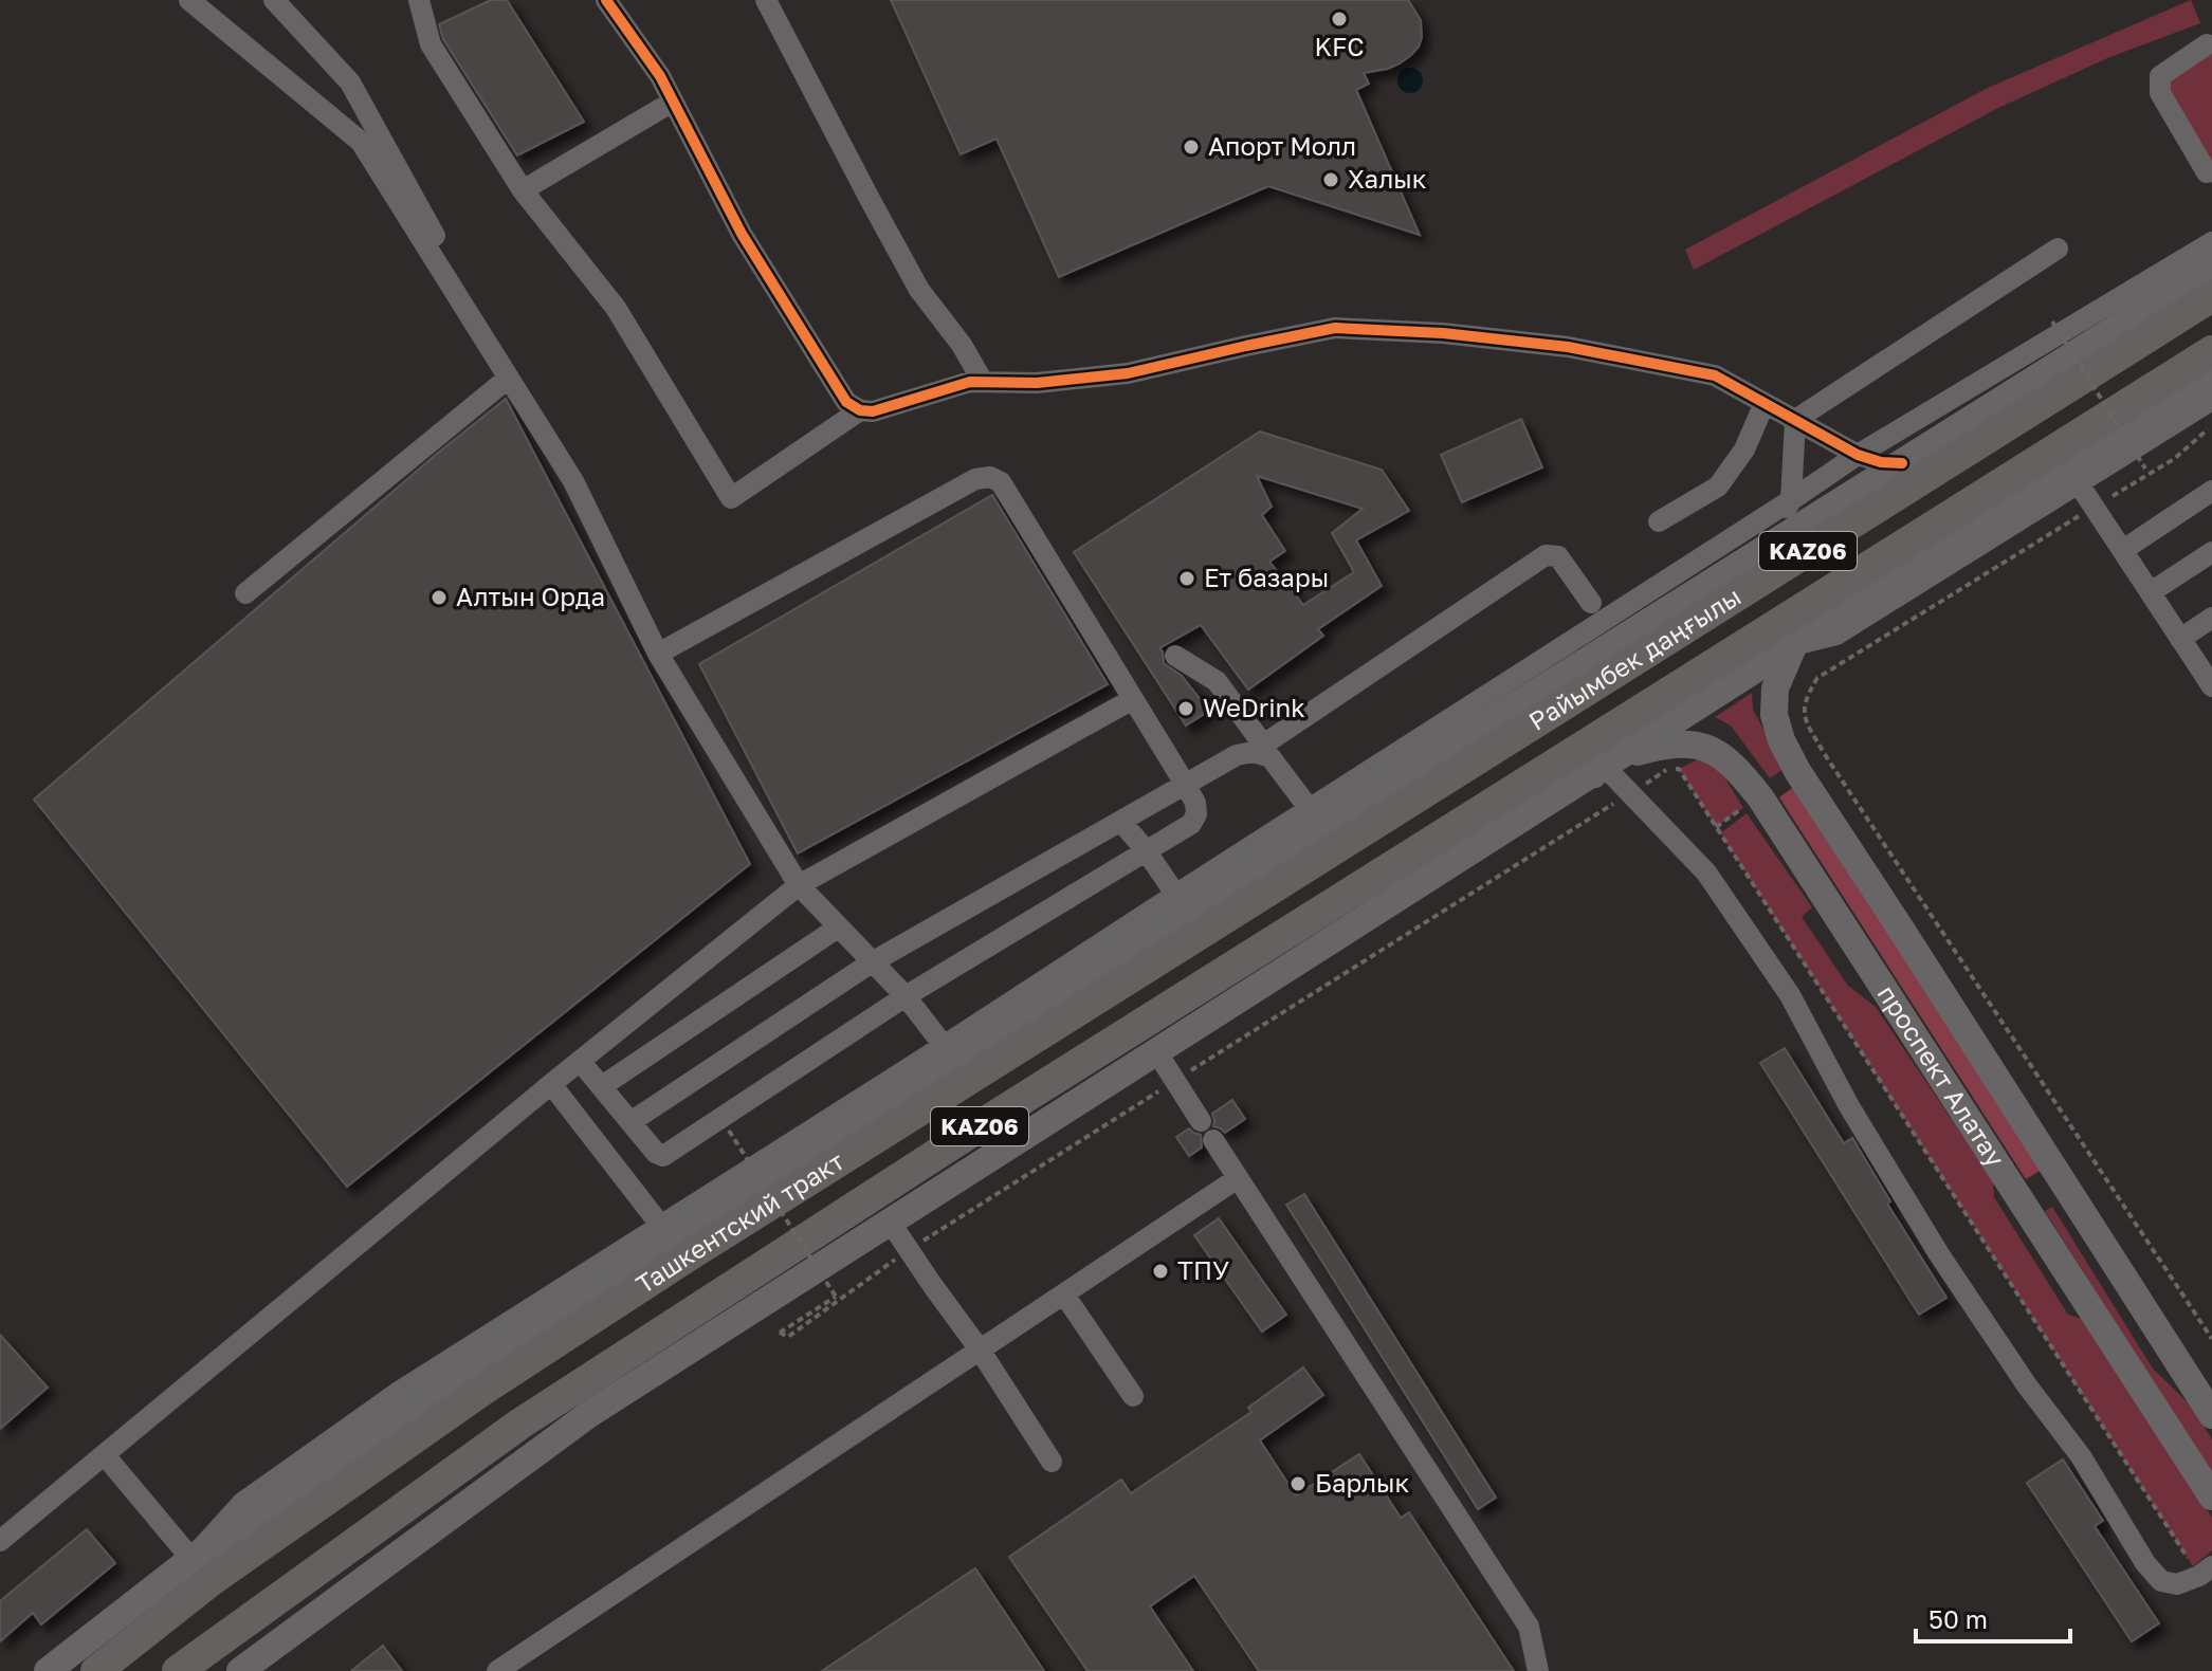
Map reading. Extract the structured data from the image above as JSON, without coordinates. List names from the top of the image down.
{
  "streets": {
    "highway": ["KАZ06", "Райымбек даңғылы", "Ташкентский тракт"],
    "main road": ["проспект Алатау"]
  },
  "crossings": [
    ["Райымбек даңғылы", "Ташкентский тракт"]
  ],
  "places": [
    "KFC",
    "Апорт Молл",
    "Халык",
    "Ет базары",
    "Алтын Орда",
    "WeDrink",
    "ТПУ",
    "Барлык"
  ],
  "scale_bar": "50 m"
}
